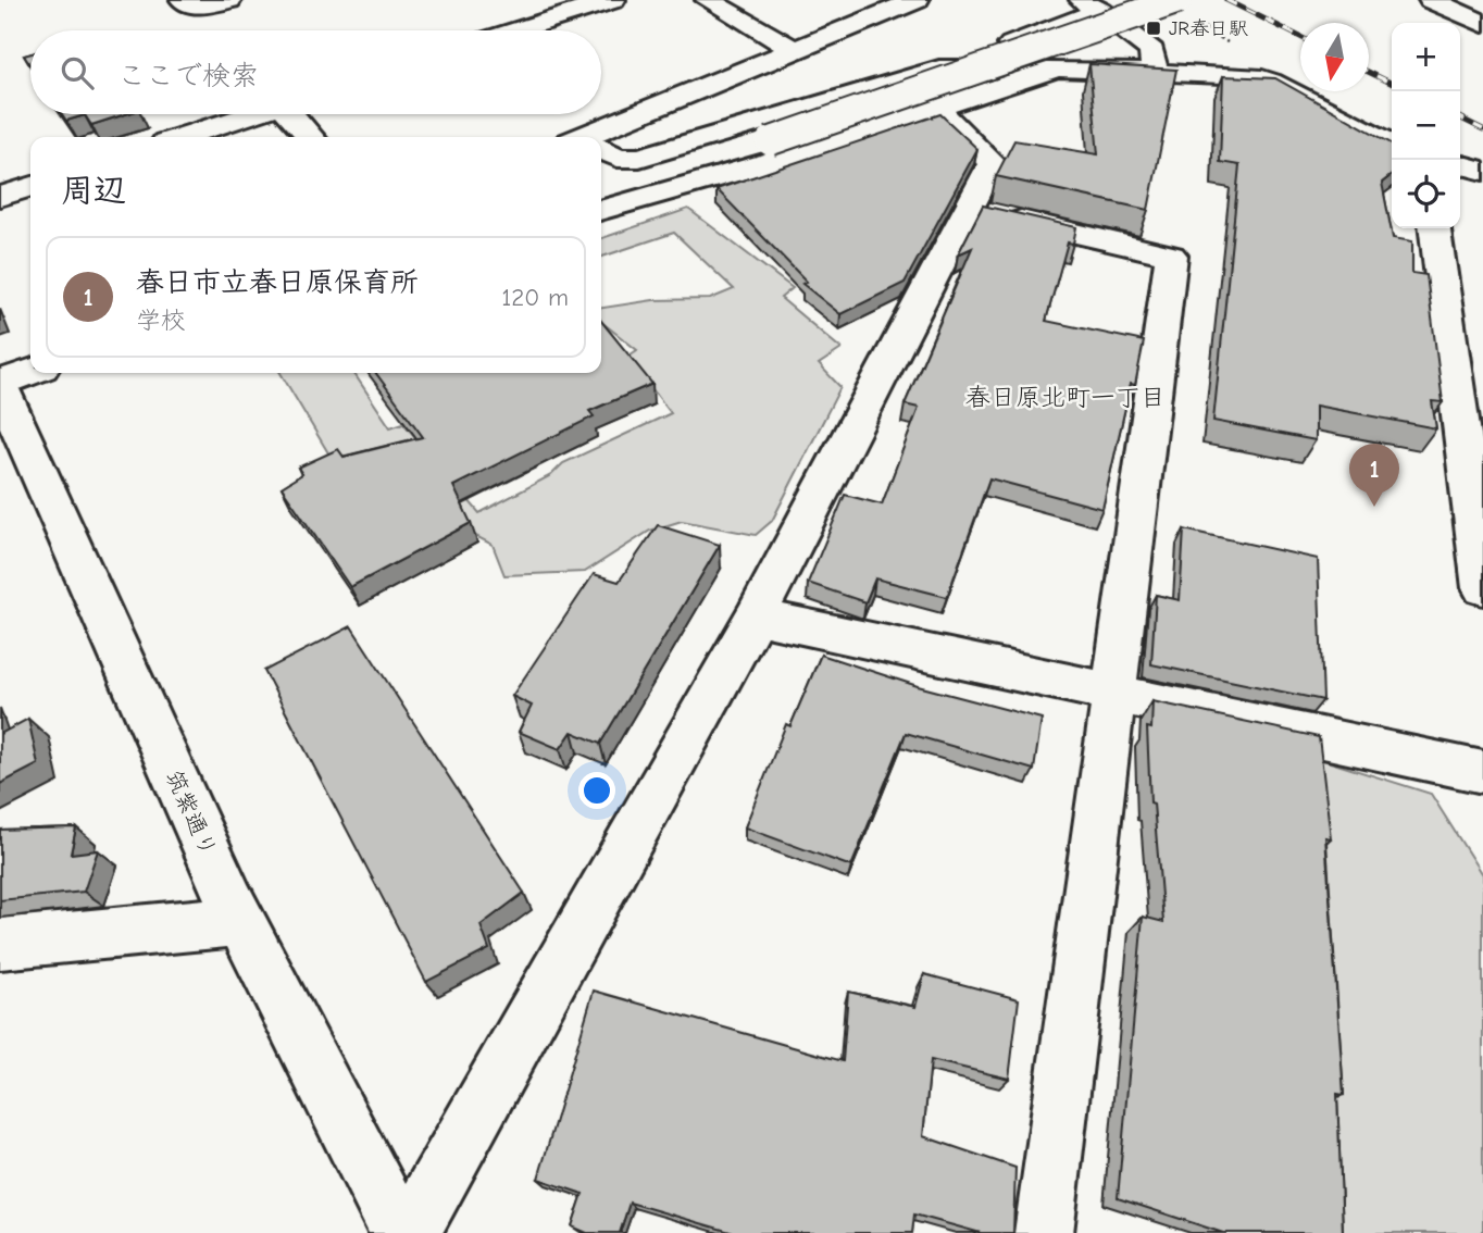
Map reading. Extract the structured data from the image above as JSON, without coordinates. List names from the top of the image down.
{
  "streets": {
    "street": ["筑紫通り"]
  },
  "districts": ["春日原北町一丁目"],
  "places": {
    "transit": ["JR春日駅"]
  },
  "north": "bottom",
  "page": {
    "map_buttons": ["+", "−"],
    "search": "ここで検索",
    "heading": "周辺",
    "list": [
      {
        "mark": "1",
        "name": "春日市立春日原保育所",
        "note": "学校",
        "value": "120 m"
      }
    ],
    "pins": "1"
  }
}
